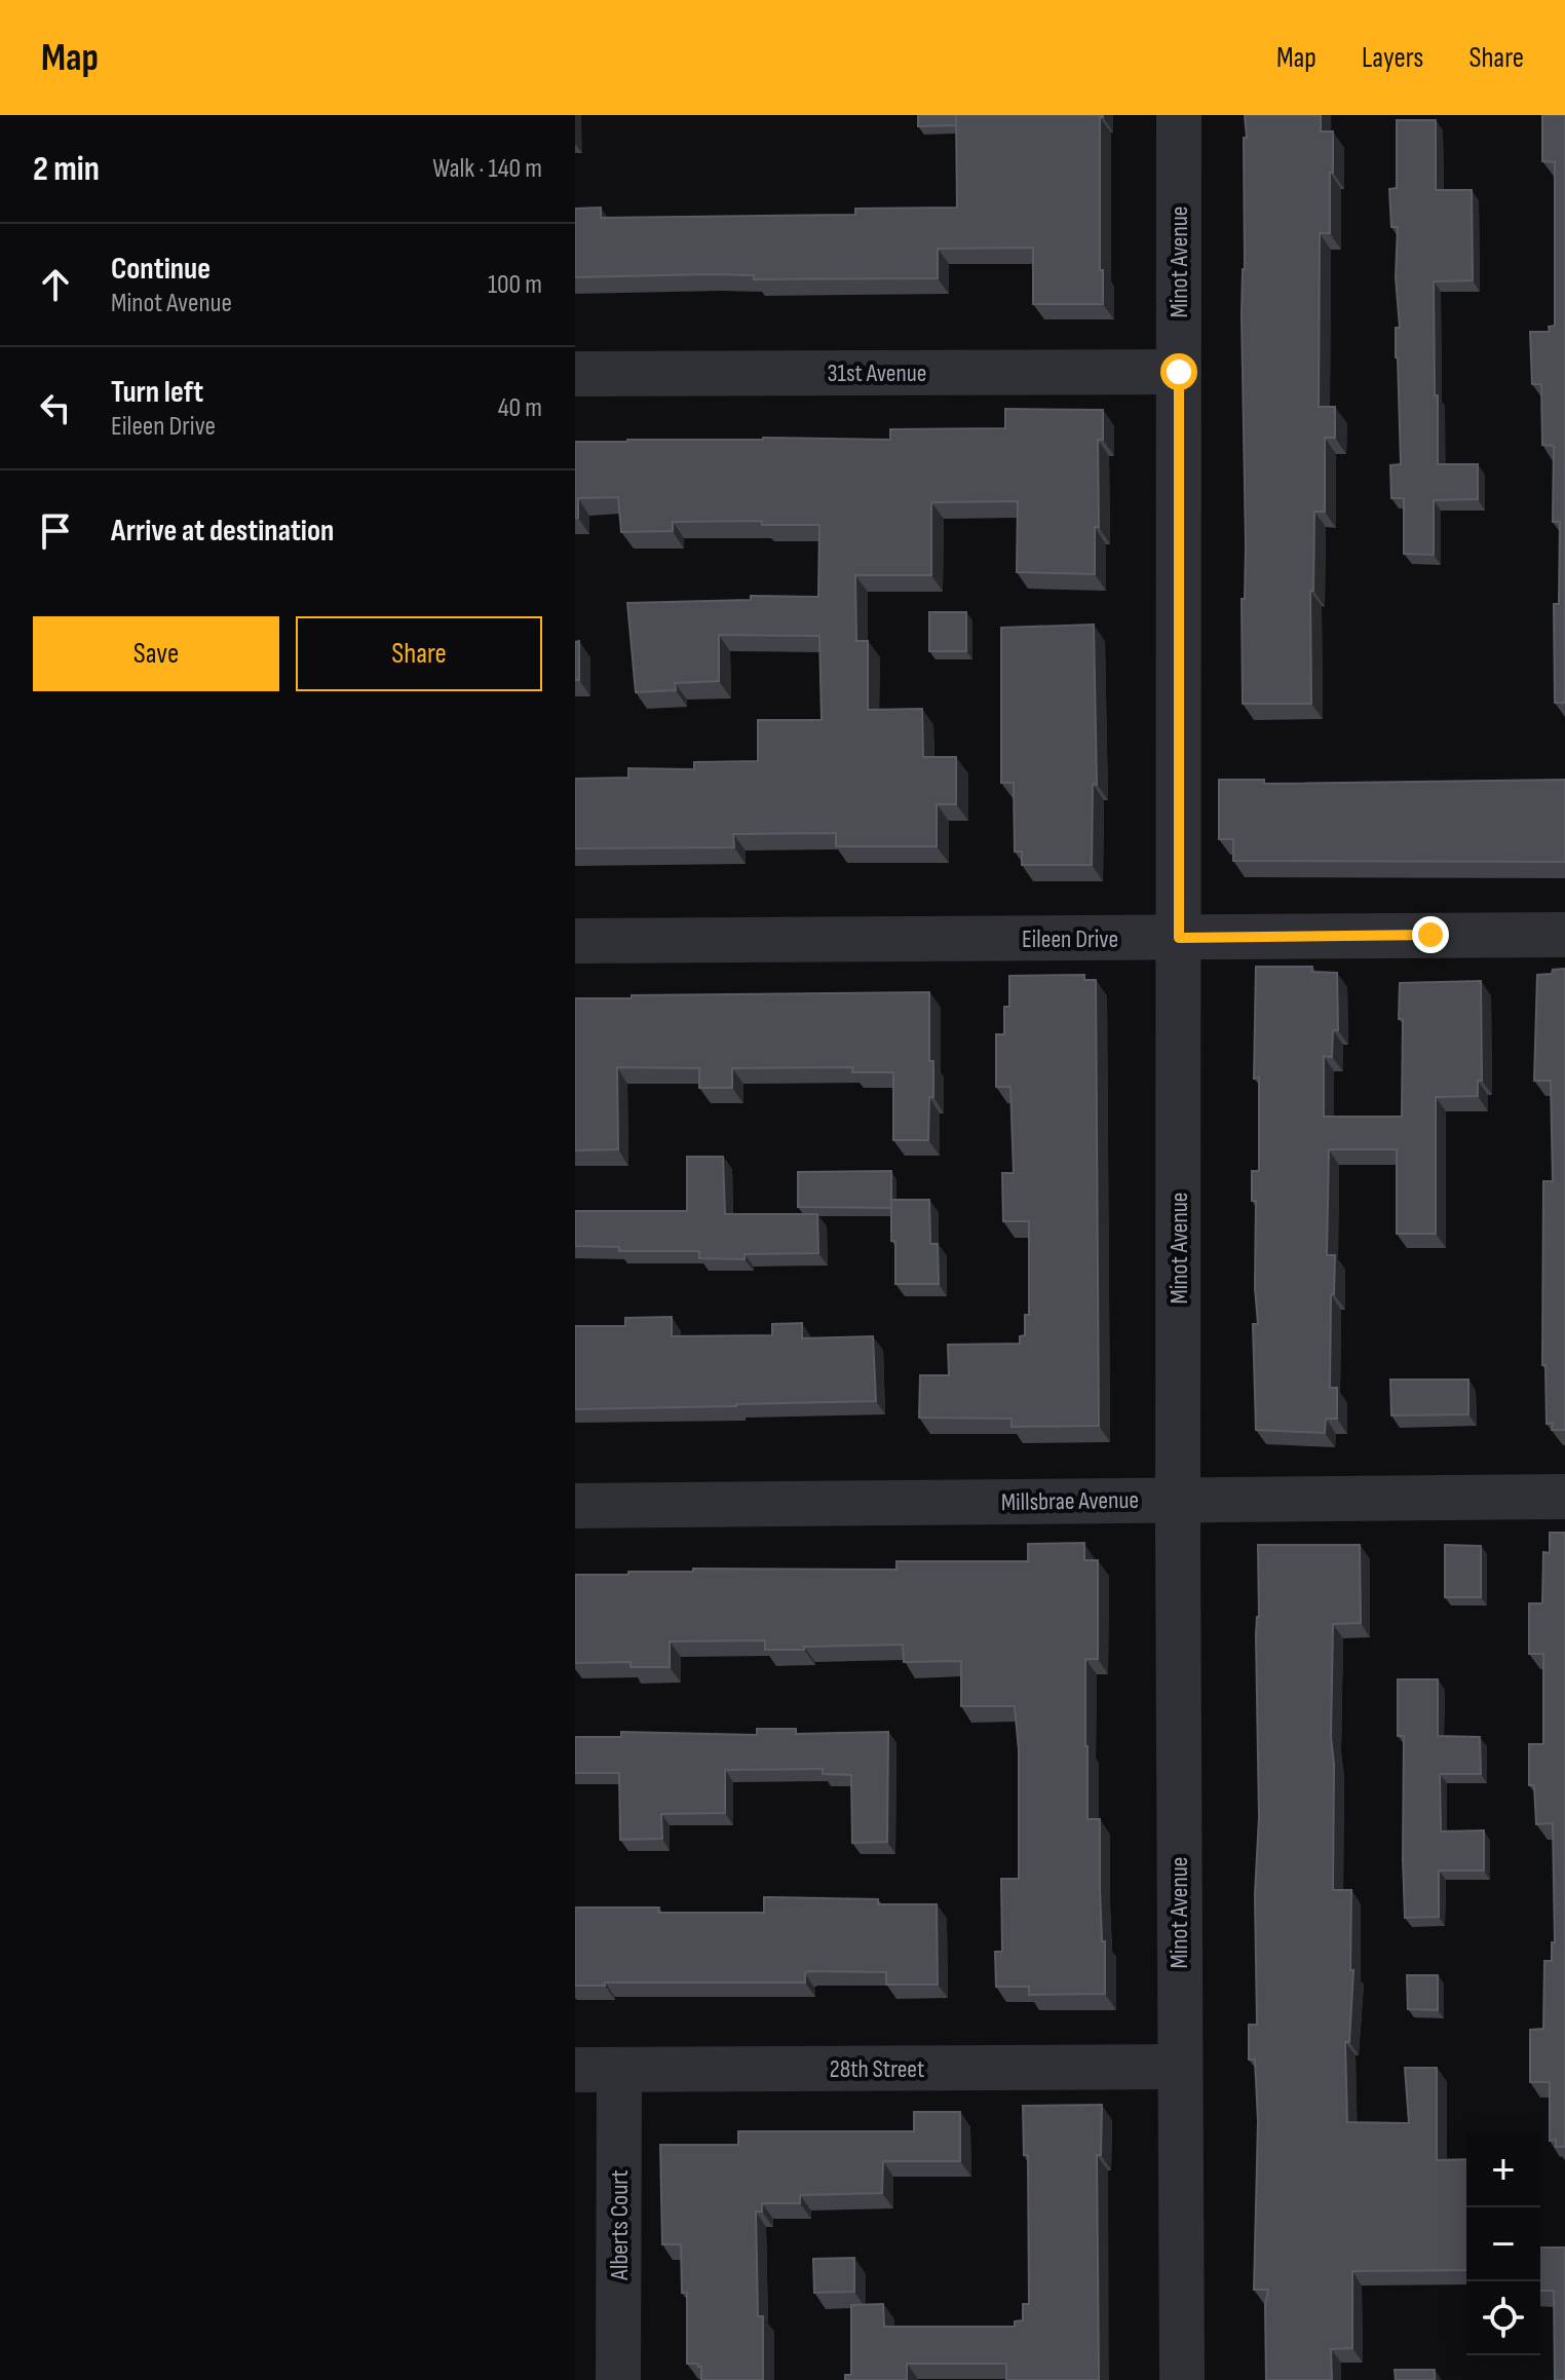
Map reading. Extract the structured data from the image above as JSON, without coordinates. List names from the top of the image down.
{
  "streets": {
    "street": [
      "Minot Avenue",
      "31st Avenue",
      "Eileen Drive",
      "Millsbrae Avenue",
      "28th Street",
      "Alberts Court"
    ]
  },
  "crossings": [
    ["Minot Avenue", "31st Avenue"],
    ["Minot Avenue", "Eileen Drive"],
    ["Minot Avenue", "Millsbrae Avenue"],
    ["Minot Avenue", "28th Street"],
    ["28th Street", "Alberts Court"]
  ],
  "page": {
    "header": "Map",
    "nav": ["Map", "Layers", "Share"],
    "heading": ["2 min", "Walk · 140 m"],
    "list": [
      ["Continue", "Minot Avenue", "100 m"],
      ["Turn left", "Eileen Drive", "40 m"],
      "Arrive at destination"
    ],
    "buttons": ["Save", "Share"],
    "map_buttons": ["+", "−"]
  }
}
